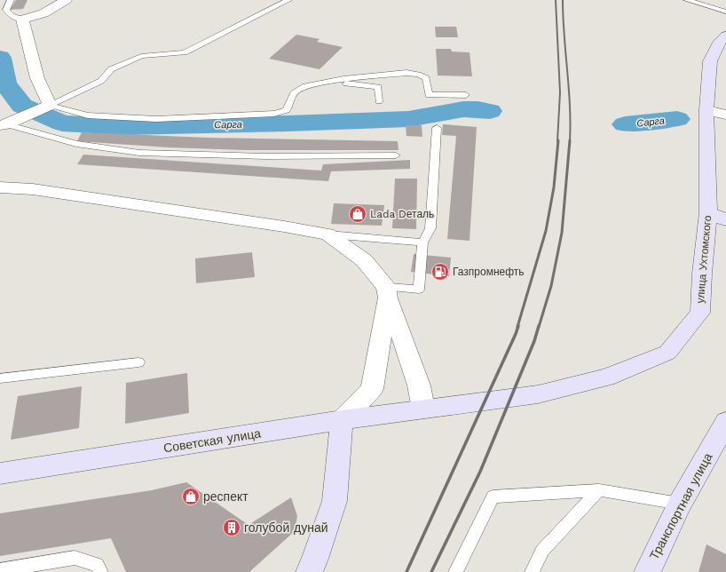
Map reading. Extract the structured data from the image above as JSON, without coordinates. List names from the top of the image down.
{
  "streets": {
    "main road": ["улица Ухтомского", "Советская улица", "Транспортная улица"]
  },
  "crossings": [
    ["улица Ухтомского", "Советская улица"]
  ],
  "water": ["Сарга"],
  "places": {
    "shop": ["Lada Dеталь", "респект"],
    "fuel station": ["Газпромнефть"],
    "building": ["голубой дунай"]
  }
}
